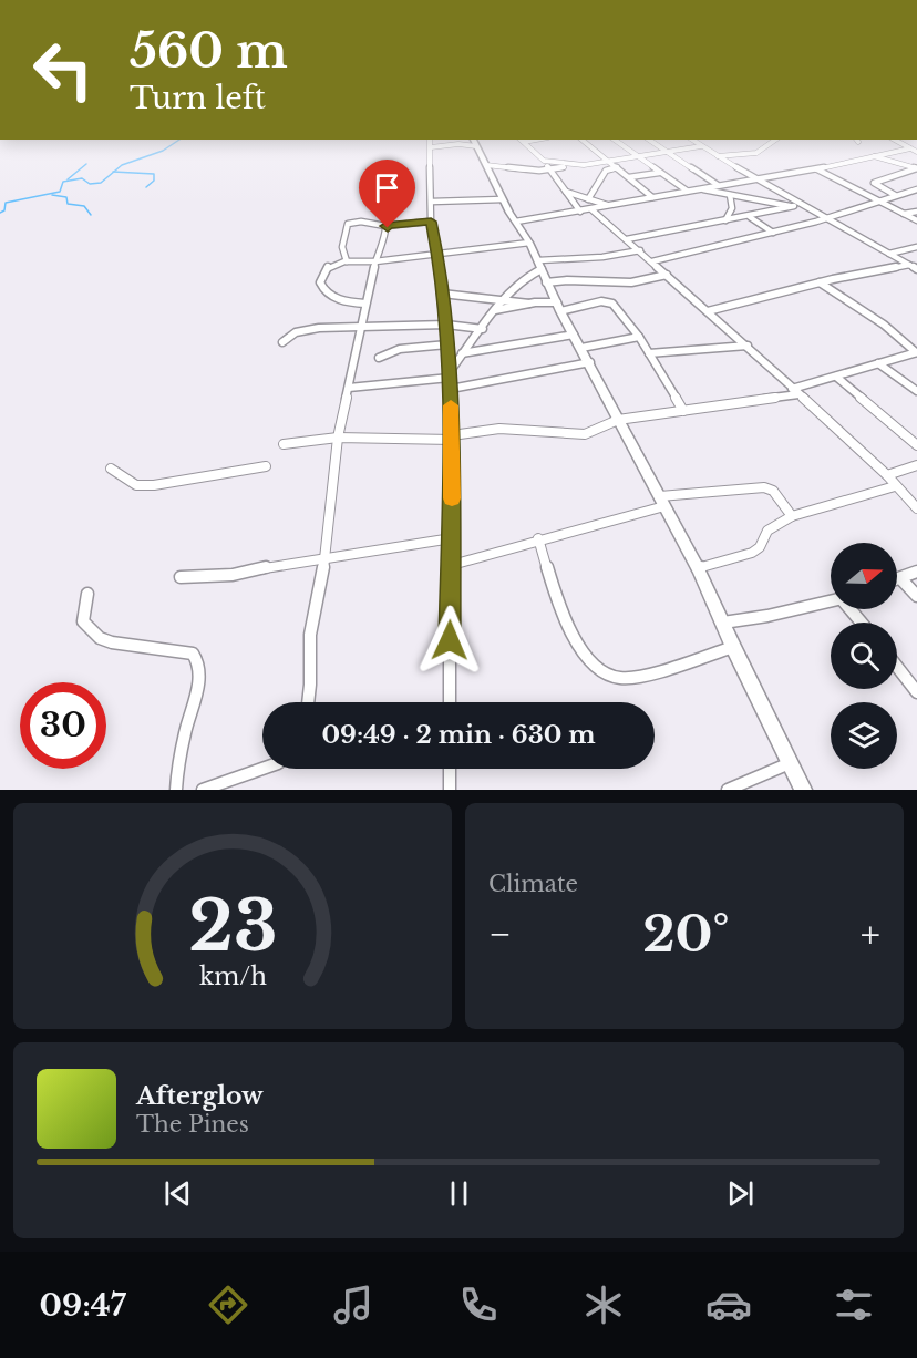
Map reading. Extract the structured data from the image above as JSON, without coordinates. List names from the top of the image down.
{
  "north": "right",
  "page": {
    "turn": ["560 m", "Turn left"],
    "limit": "30",
    "trip": "09:49 · 2 min · 630 m",
    "tile": "Climate",
    "heat": ["−", "20°", "+"],
    "song": ["Afterglow", "The Pines"],
    "tabs": "09:47",
    "gauge": ["23", "km/h"]
  }
}
